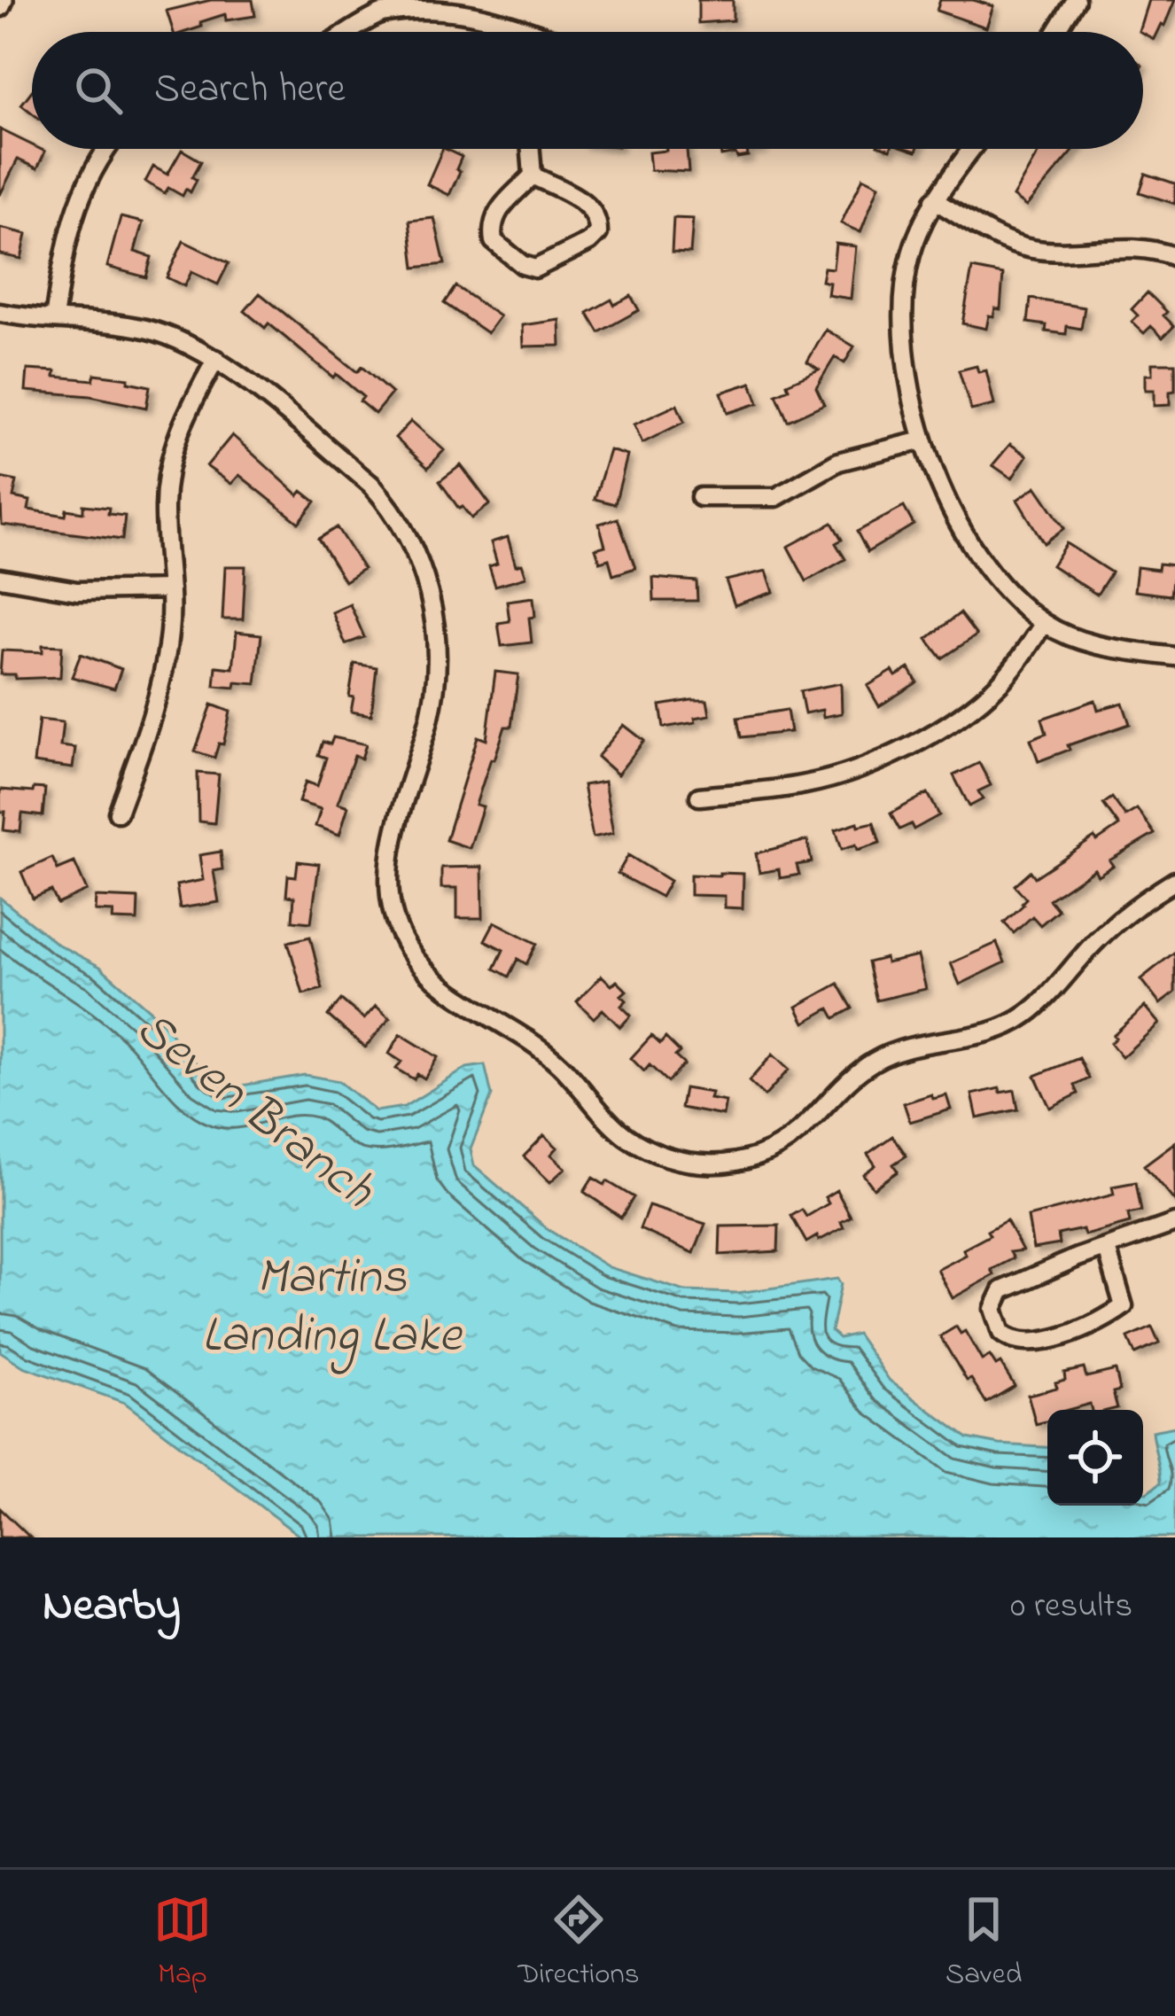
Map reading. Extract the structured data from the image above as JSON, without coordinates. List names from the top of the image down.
{
  "water": ["Seven Branch", "Martins Landing Lake"],
  "page": {
    "search": "Search here",
    "heading": ["Nearby", "0 results"],
    "nav": ["Map", "Directions", "Saved"]
  }
}
